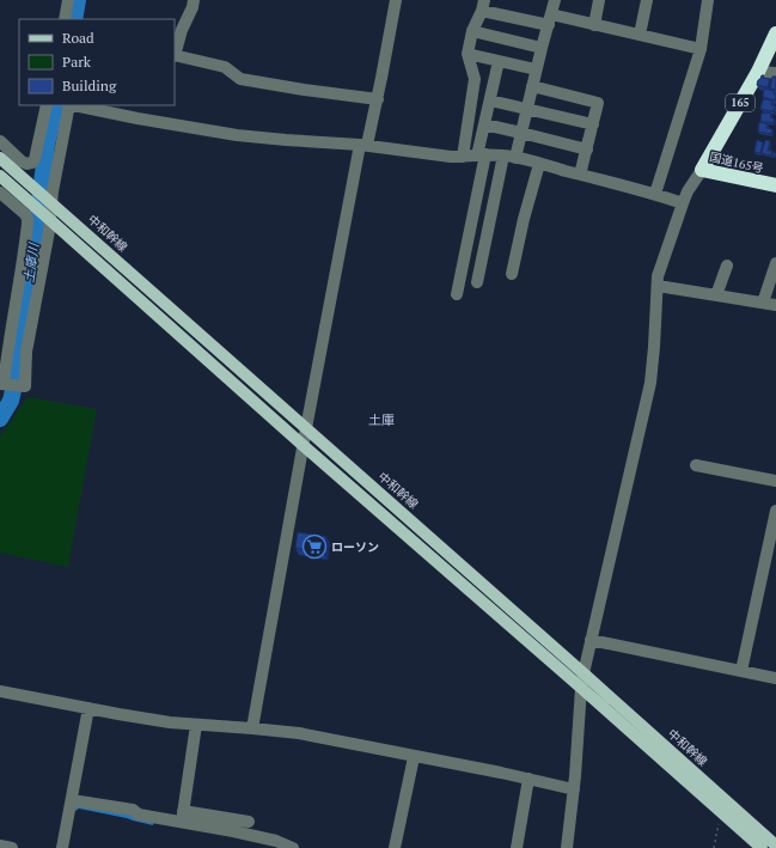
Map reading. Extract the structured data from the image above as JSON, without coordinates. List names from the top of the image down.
{
  "streets": {
    "highway": ["165", "国道165号"],
    "main road": ["中和幹線"]
  },
  "districts": ["土庫"],
  "water": ["土庫川"],
  "places": {
    "supermarket": ["ローソン"]
  },
  "legend": ["Road", "Park", "Building"]
}
